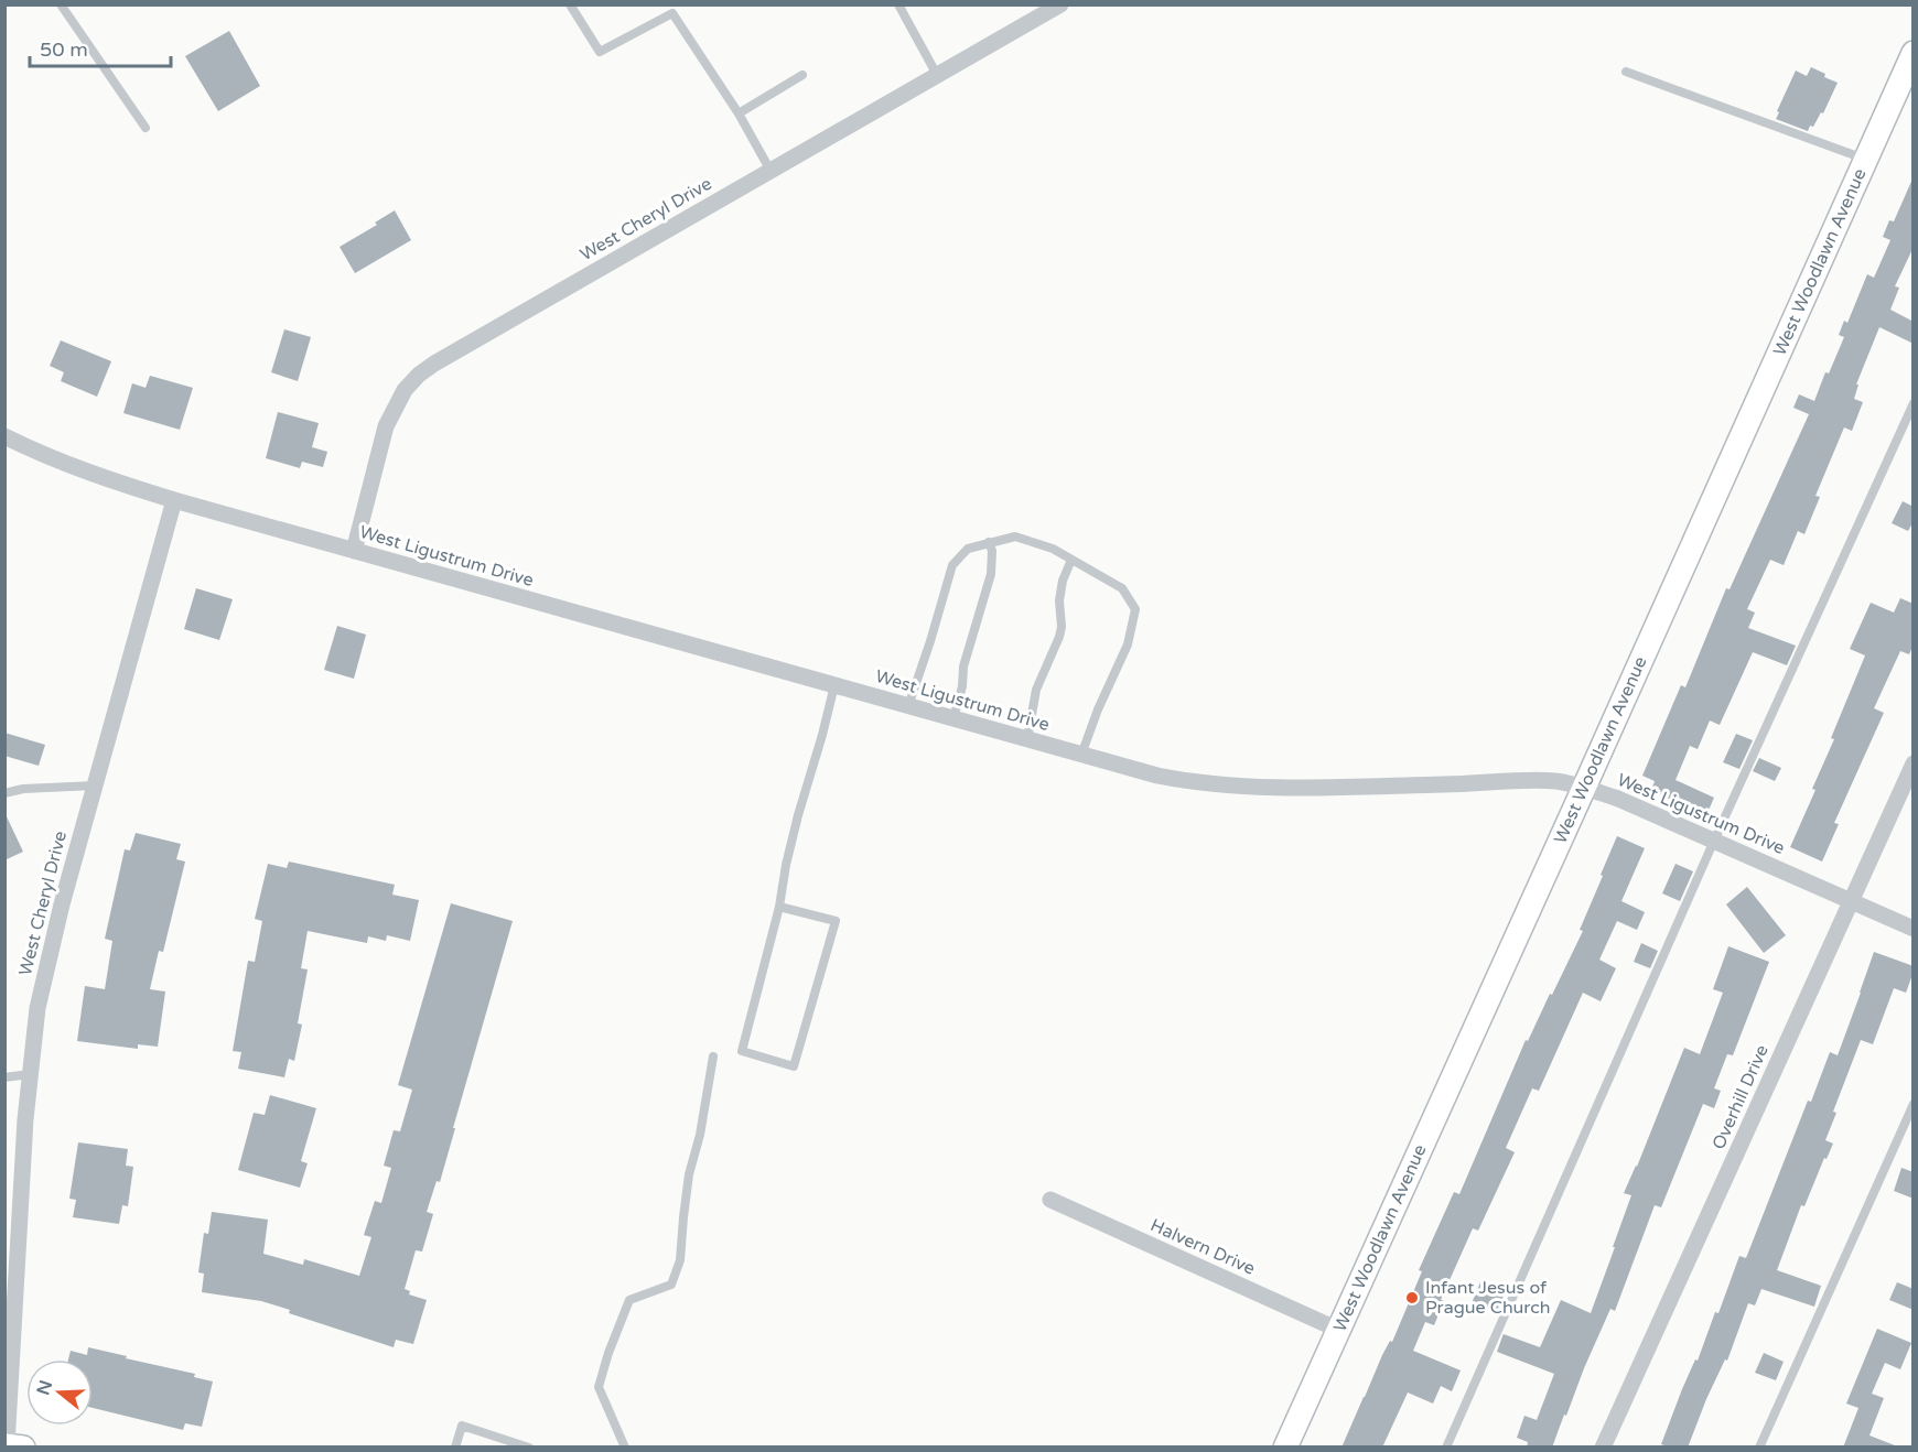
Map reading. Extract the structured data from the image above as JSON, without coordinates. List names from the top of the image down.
{
  "streets": {
    "street": [
      "West Cheryl Drive",
      "West Woodlawn Avenue",
      "West Ligustrum Drive",
      "Overhill Drive",
      "Halvern Drive"
    ]
  },
  "crossings": [
    ["West Cheryl Drive", "West Ligustrum Drive"],
    ["West Woodlawn Avenue", "West Ligustrum Drive"],
    ["West Woodlawn Avenue", "Halvern Drive"],
    ["West Ligustrum Drive", "Overhill Drive"]
  ],
  "places": ["Infant Jesus of Prague Church"],
  "scale_bar": "50 m",
  "north": "left"
}
